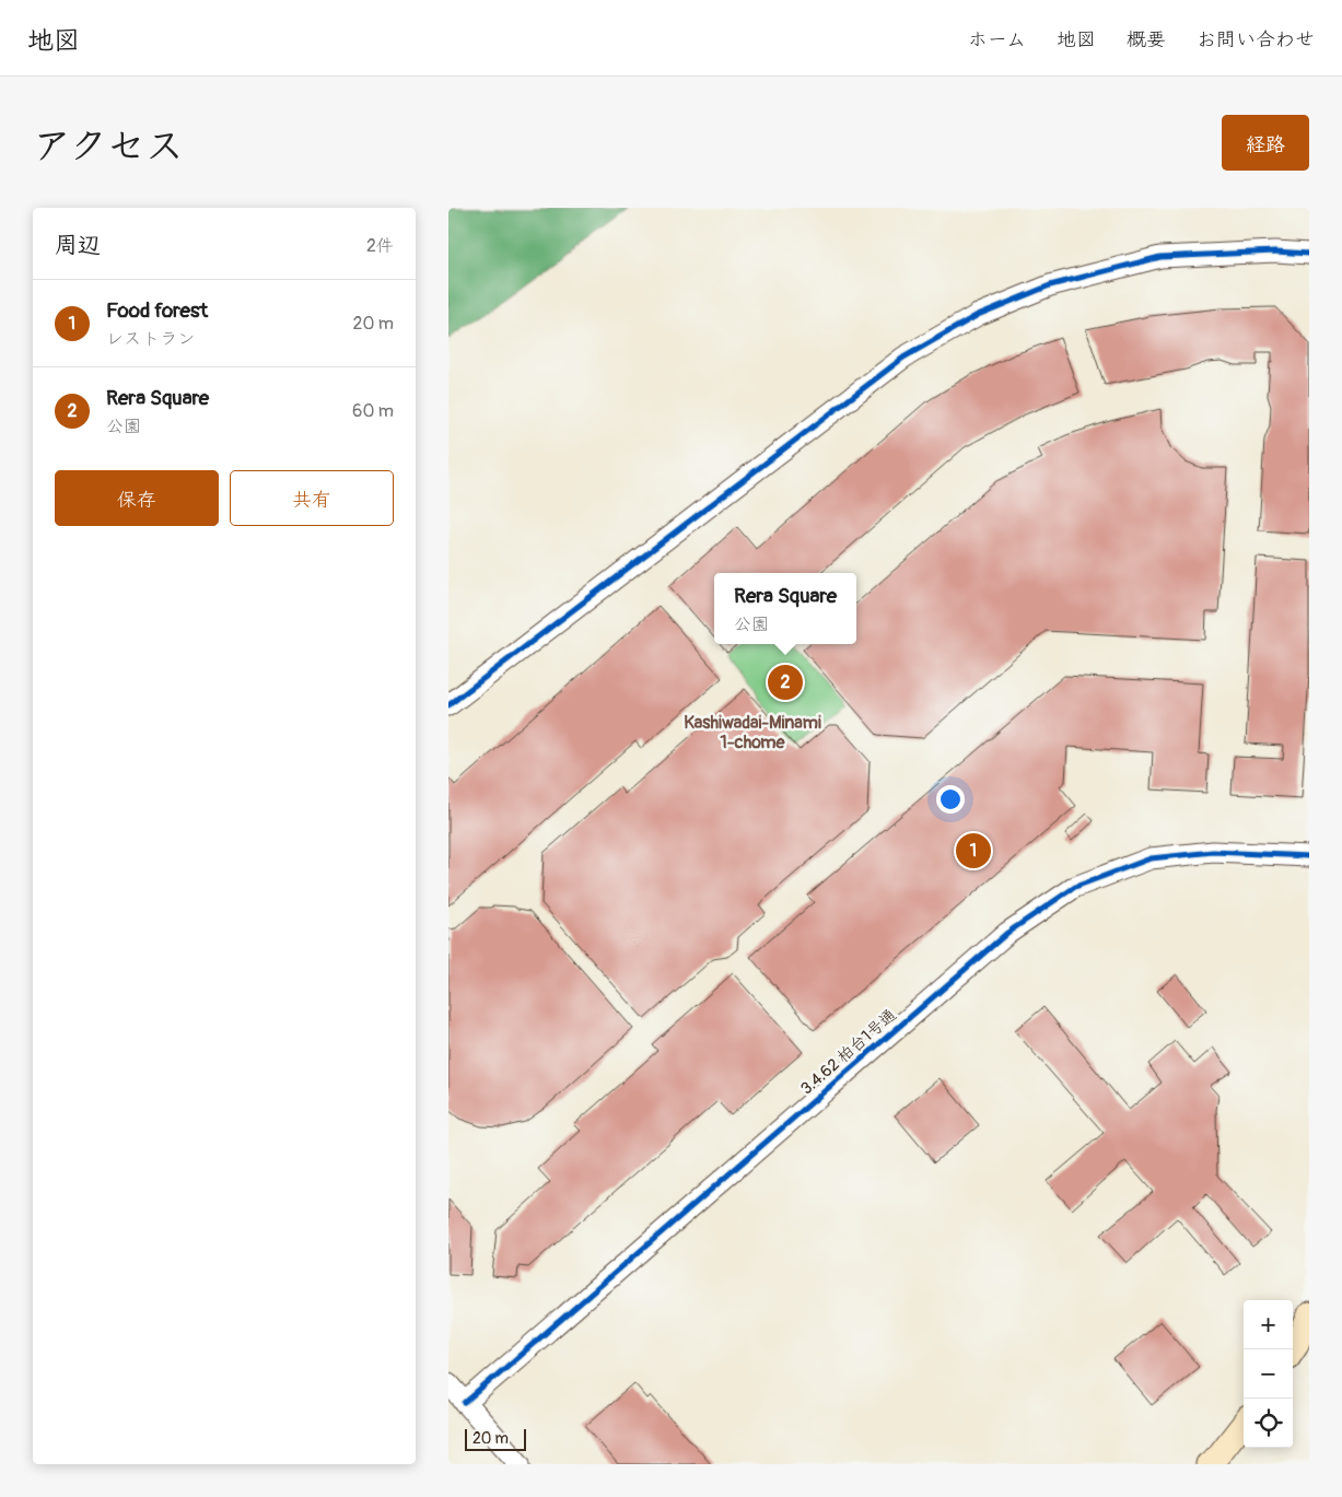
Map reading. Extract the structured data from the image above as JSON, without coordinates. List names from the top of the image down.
{
  "streets": {
    "street": ["3.4.62 柏台1号通"]
  },
  "districts": ["Kashiwadai-Minami 1-chome"],
  "scale_bar": "20 m",
  "page": {
    "header": "地図",
    "nav": [
      "ホーム",
      "地図",
      "概要",
      "お問い合わせ"
    ],
    "title": "アクセス",
    "buttons": [
      "経路",
      ["保存", "共有"]
    ],
    "heading": ["周辺", "2件"],
    "list": [
      {
        "mark": "1",
        "name": "Food forest",
        "note": "レストラン",
        "value": "20 m"
      },
      {
        "mark": "2",
        "name": "Rera Square",
        "note": "公園",
        "value": "60 m"
      }
    ],
    "popup": ["Rera Square", "公園"],
    "pins": ["2", "1"],
    "map_buttons": ["+", "−"],
    "scale": "20 m"
  }
}
